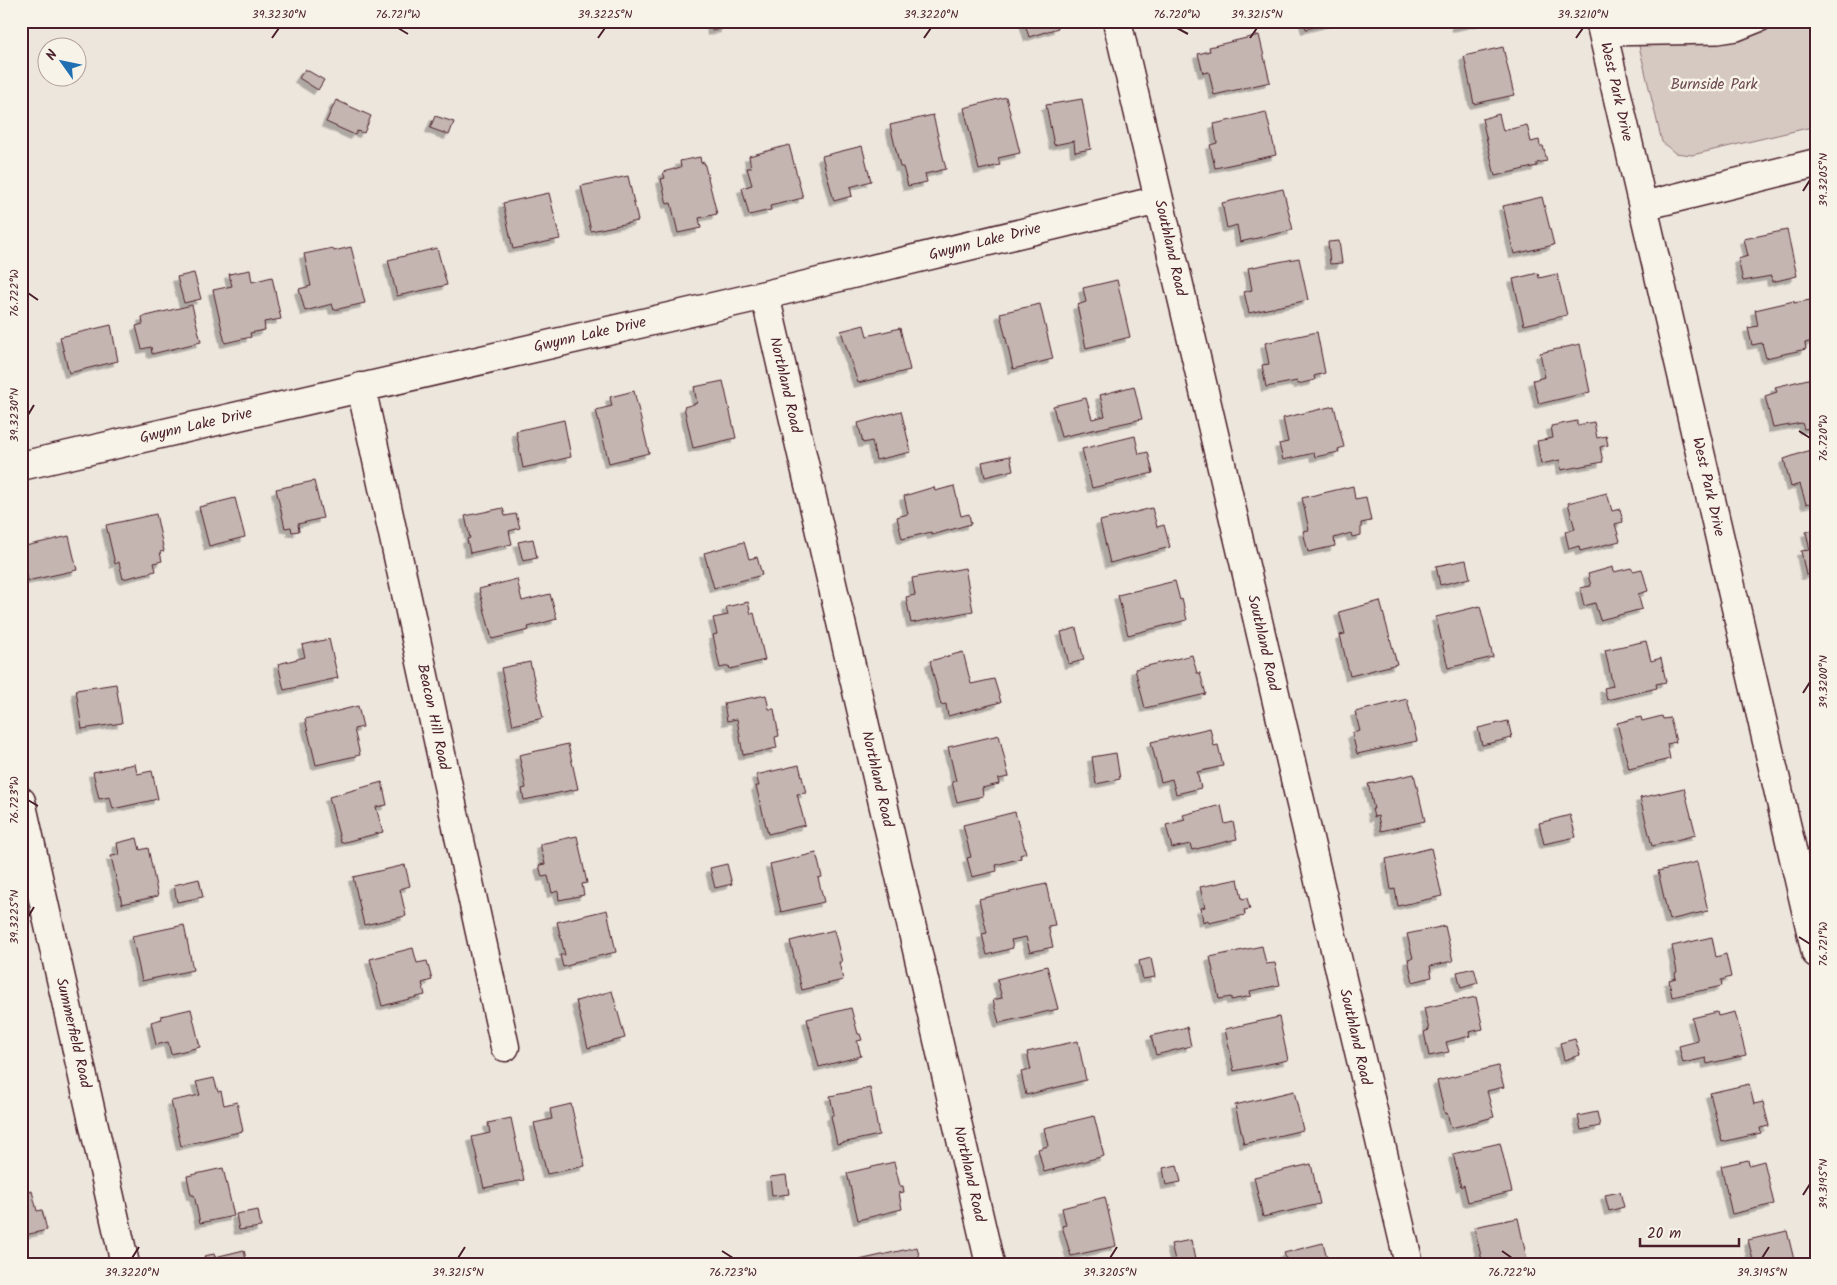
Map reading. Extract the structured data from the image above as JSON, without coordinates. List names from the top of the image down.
{
  "streets": {
    "street": [
      "West Park Drive",
      "Gwynn Lake Drive",
      "Southland Road",
      "Northland Road",
      "Beacon Hill Road",
      "Summerfield Road"
    ]
  },
  "crossings": [
    ["Gwynn Lake Drive", "Southland Road"],
    ["Gwynn Lake Drive", "Northland Road"],
    ["Gwynn Lake Drive", "Beacon Hill Road"]
  ],
  "parks": ["Burnside Park"],
  "scale_bar": "20 m",
  "north": "top left",
  "coordinates": [
    "39.3230°N",
    "76.721°W",
    "39.3225°N",
    "39.3220°N",
    "76.720°W",
    "39.3215°N",
    "39.3210°N",
    "39.3205°N",
    "76.722°W",
    "39.3200°N",
    "76.723°W",
    "39.3195°N"
  ]
}
